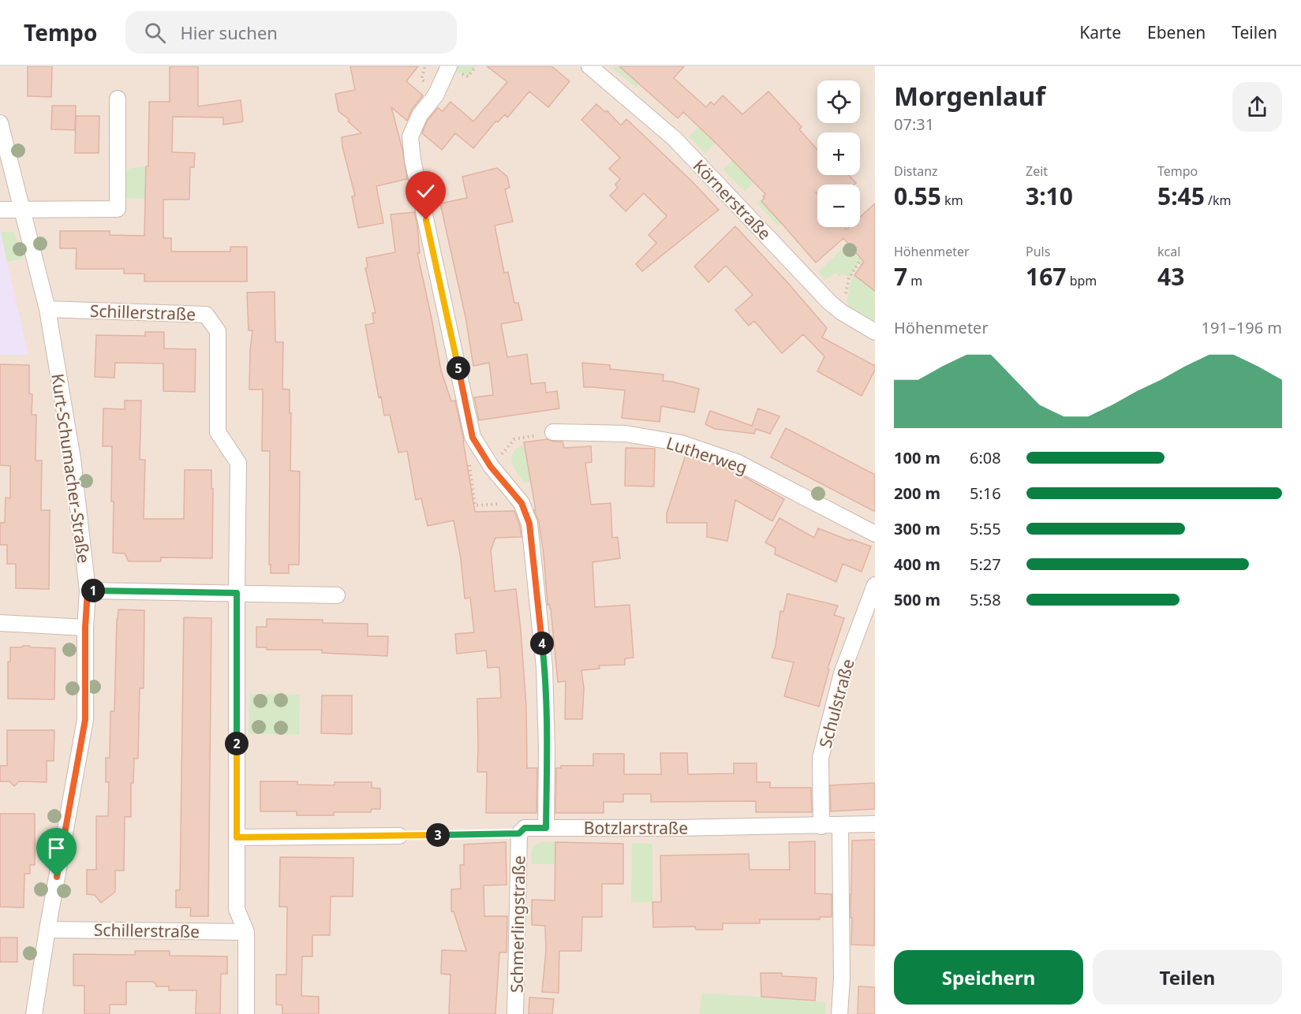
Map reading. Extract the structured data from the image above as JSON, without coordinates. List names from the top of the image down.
{
  "streets": {
    "street": [
      "Körnerstraße",
      "Schillerstraße",
      "Lutherweg",
      "Kurt-Schumacher-Straße",
      "Schulstraße",
      "Botzlarstraße",
      "Schmerlingstraße"
    ]
  },
  "crossings": [
    ["Schillerstraße", "Kurt-Schumacher-Straße"],
    ["Schulstraße", "Botzlarstraße"],
    ["Botzlarstraße", "Schmerlingstraße"]
  ],
  "page": {
    "header": "Tempo",
    "search": "Hier suchen",
    "nav": ["Karte", "Ebenen", "Teilen"],
    "heading": ["Morgenlauf", "07:31"],
    "map_buttons": ["+", "−"],
    "stats": [
      ["Distanz", "0.55 km"],
      ["Zeit", "3:10"],
      ["Tempo", "5:45 /km"],
      ["Höhenmeter", "7 m"],
      ["Puls", "167 bpm"],
      ["kcal", "43"]
    ],
    "chart": ["Höhenmeter", "191–196 m"],
    "pins": [
      "5",
      "1",
      "4",
      "2",
      "3"
    ],
    "list": [
      {
        "name": "100 m",
        "note": "6:08"
      },
      {
        "name": "200 m",
        "note": "5:16"
      },
      {
        "name": "300 m",
        "note": "5:55"
      },
      {
        "name": "400 m",
        "note": "5:27"
      },
      {
        "name": "500 m",
        "note": "5:58"
      }
    ],
    "buttons": ["Speichern", "Teilen"]
  }
}
